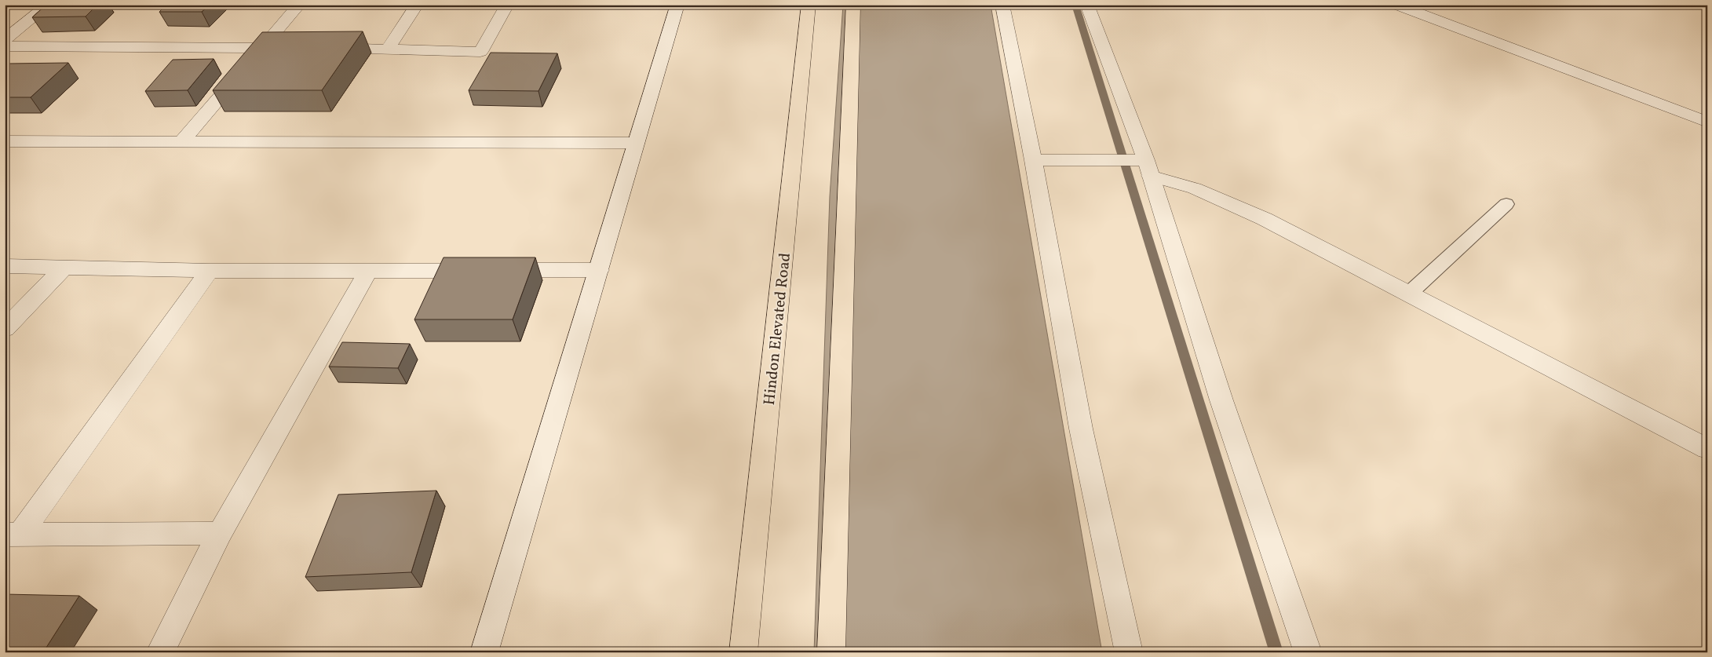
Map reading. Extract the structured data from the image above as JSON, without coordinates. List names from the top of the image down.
{
  "streets": {
    "highway": ["Hindon Elevated Road"]
  }
}
